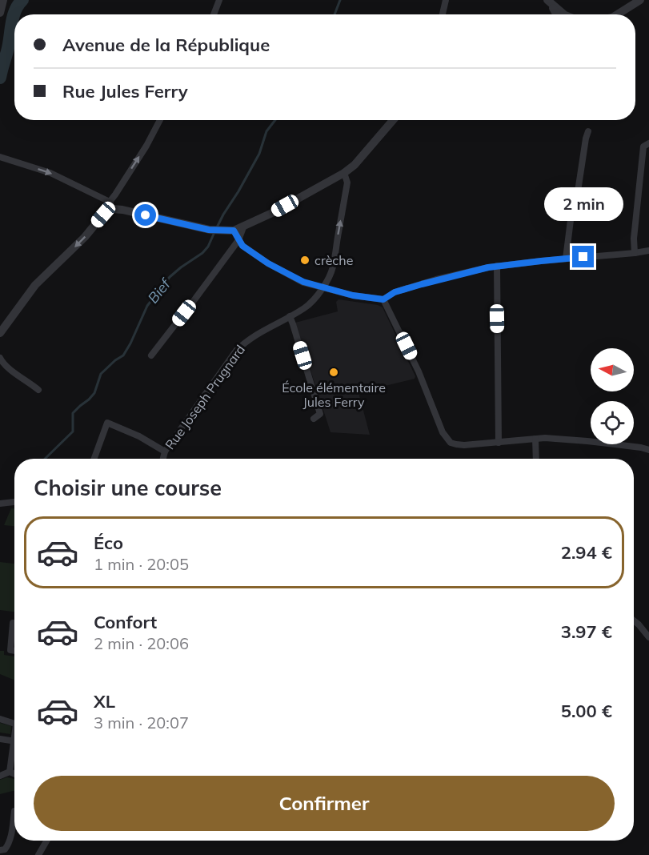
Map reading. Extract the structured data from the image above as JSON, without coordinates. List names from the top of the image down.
{
  "streets": {
    "street": ["Rue Joseph Prugnard"]
  },
  "water": ["Bief"],
  "places": ["crèche", "École élémentaire Jules Ferry"],
  "north": "left",
  "page": {
    "banner": ["Avenue de la République", "Rue Jules Ferry"],
    "bubble": "2 min",
    "heading": "Choisir une course",
    "list": [
      {
        "name": "Éco",
        "note": "1 min · 20:05",
        "value": "2.94 €"
      },
      {
        "name": "Confort",
        "note": "2 min · 20:06",
        "value": "3.97 €"
      },
      {
        "name": "XL",
        "note": "3 min · 20:07",
        "value": "5.00 €"
      }
    ],
    "buttons": "Confirmer"
  }
}
